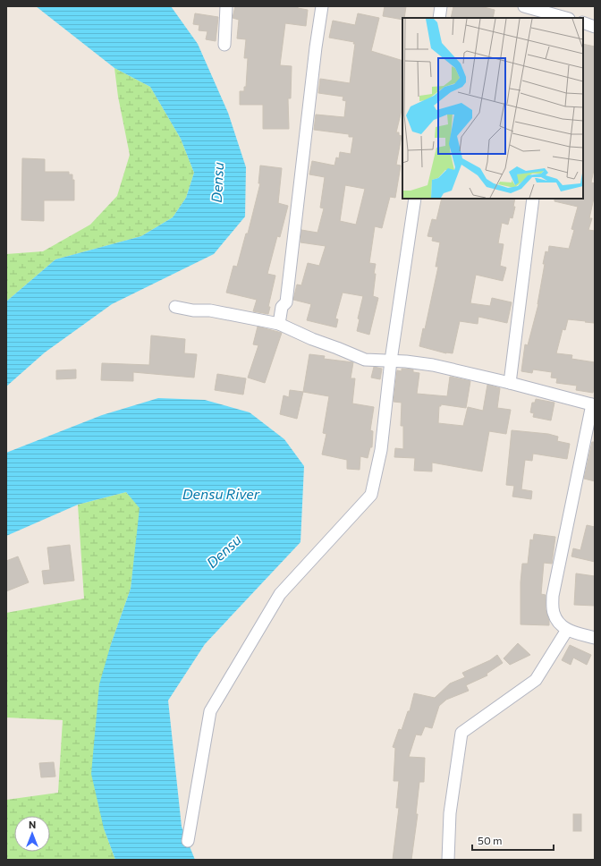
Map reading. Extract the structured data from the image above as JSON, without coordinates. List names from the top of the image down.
{
  "water": ["Densu", "Densu River"],
  "scale_bar": "50 m",
  "north": "top"
}
